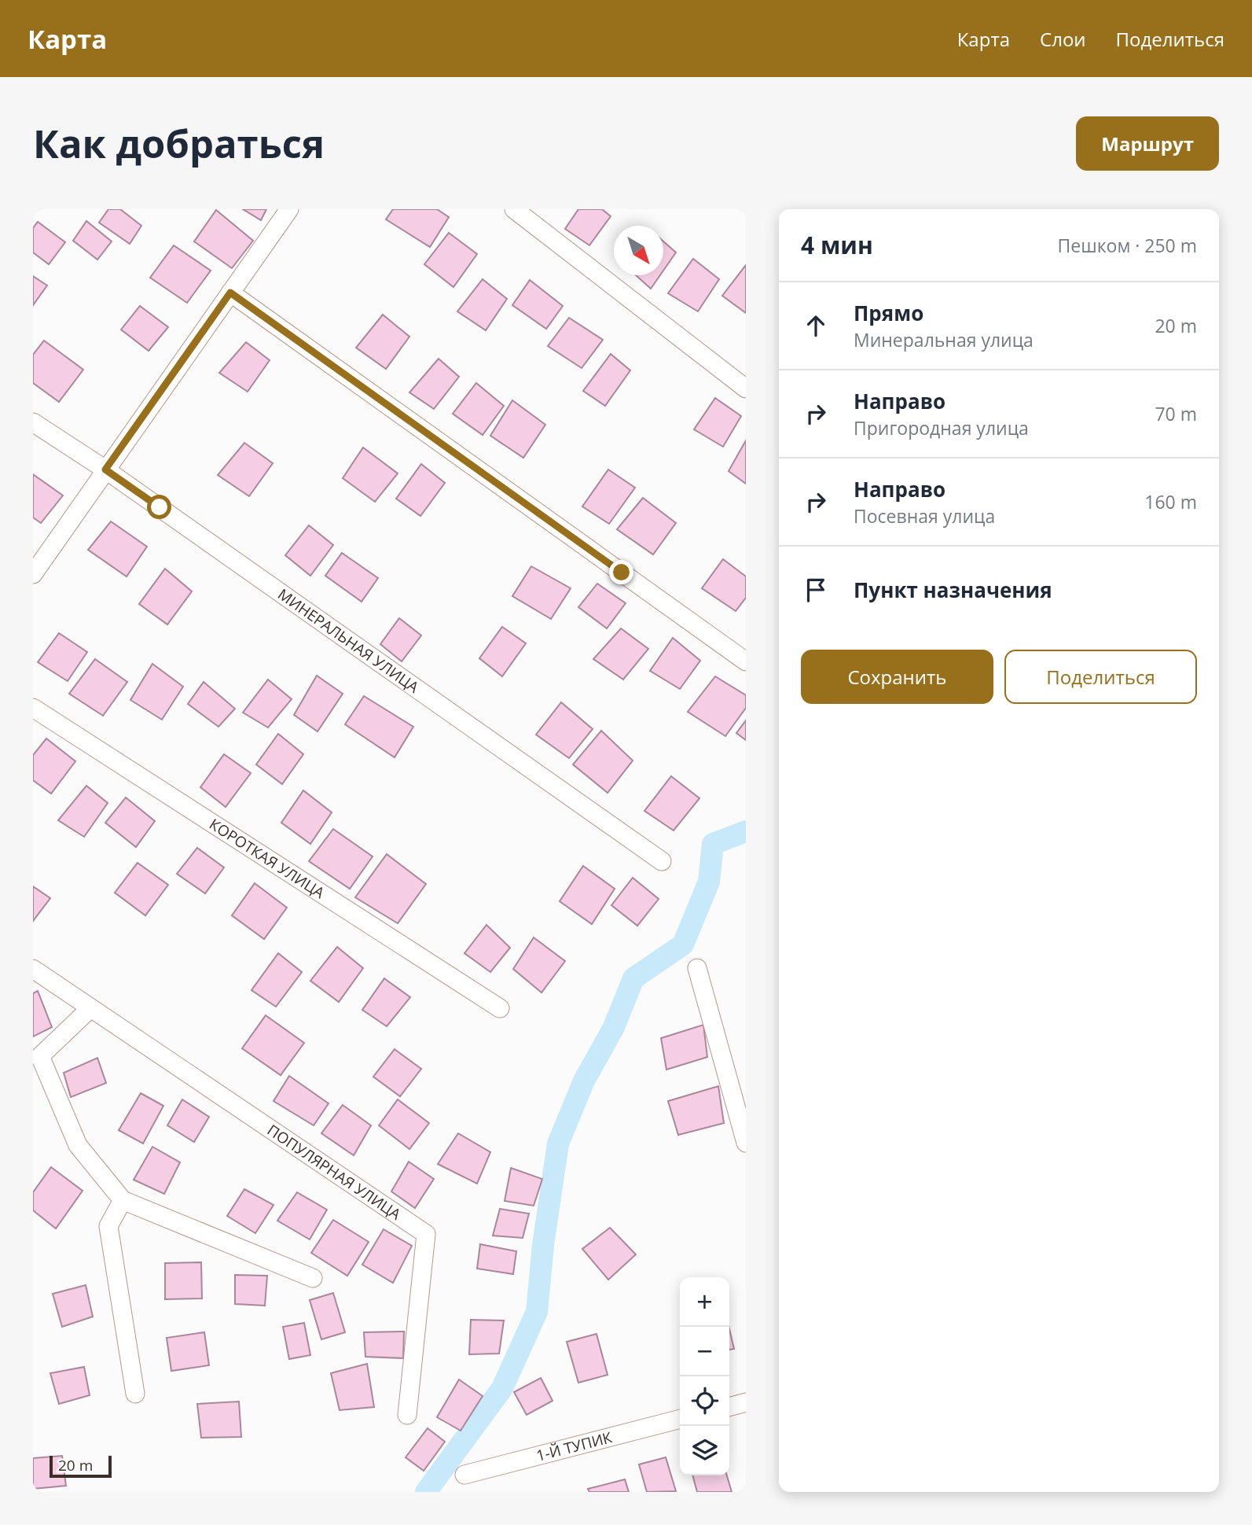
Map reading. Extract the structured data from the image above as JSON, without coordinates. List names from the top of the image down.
{
  "streets": {
    "street": [
      "МИНЕРАЛЬНАЯ УЛИЦА",
      "КОРОТКАЯ УЛИЦА",
      "ПОПУЛЯРНАЯ УЛИЦА",
      "1-Й ТУПИК"
    ]
  },
  "scale_bar": "20 m",
  "north": "bottom right",
  "page": {
    "header": "Карта",
    "nav": ["Карта", "Слои", "Поделиться"],
    "buttons": [
      "Маршрут",
      ["Сохранить", "Поделиться"]
    ],
    "title": "Как добраться",
    "heading": ["4 мин", "Пешком · 250 m"],
    "list": [
      ["Прямо", "Минеральная улица", "20 m"],
      ["Направо", "Пригородная улица", "70 m"],
      ["Направо", "Посевная улица", "160 m"],
      "Пункт назначения"
    ],
    "map_buttons": ["+", "−"],
    "scale": "20 m"
  }
}
